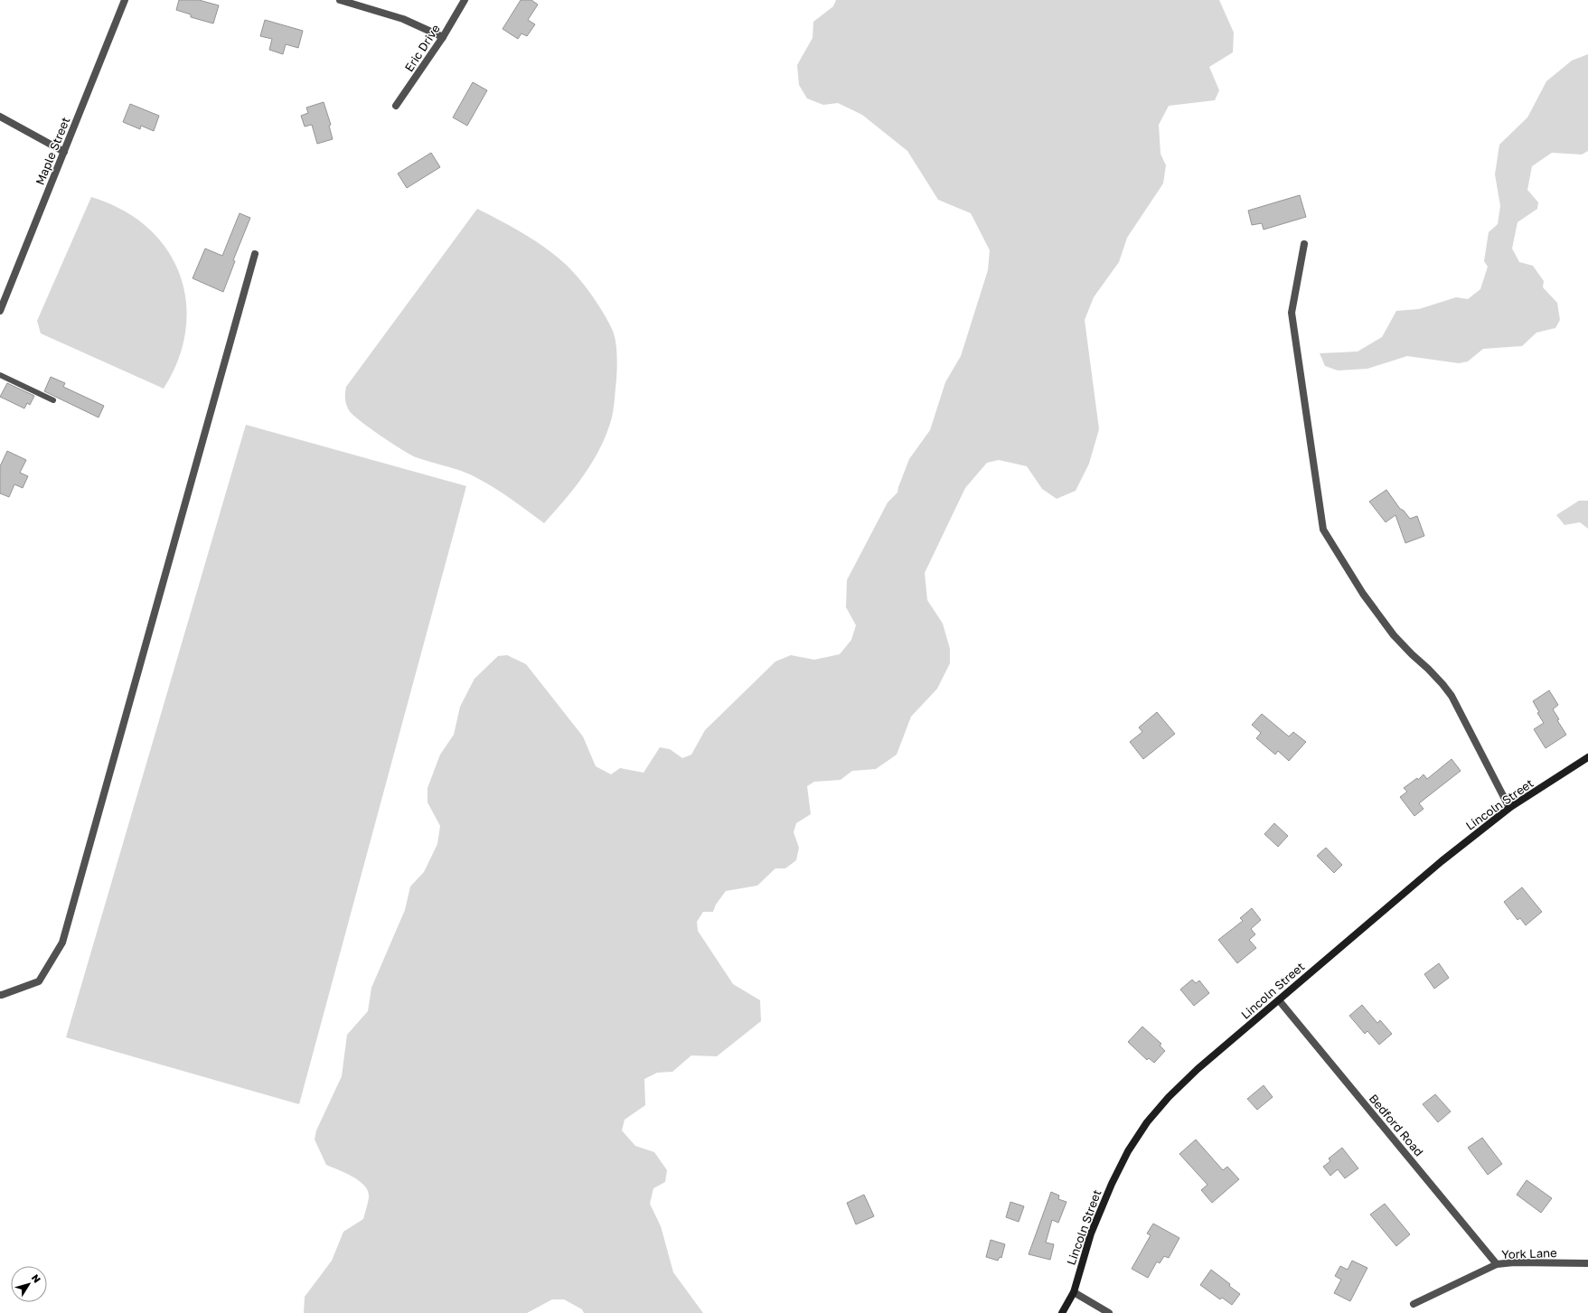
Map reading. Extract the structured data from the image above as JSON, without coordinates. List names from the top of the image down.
{
  "streets": {
    "main road": ["Lincoln Street"],
    "street": [
      "Eric Drive",
      "Maple Street",
      "Bedford Road",
      "York Lane"
    ]
  },
  "crossings": [
    ["Lincoln Street", "Bedford Road"],
    ["Bedford Road", "York Lane"]
  ],
  "north": "top right"
}
